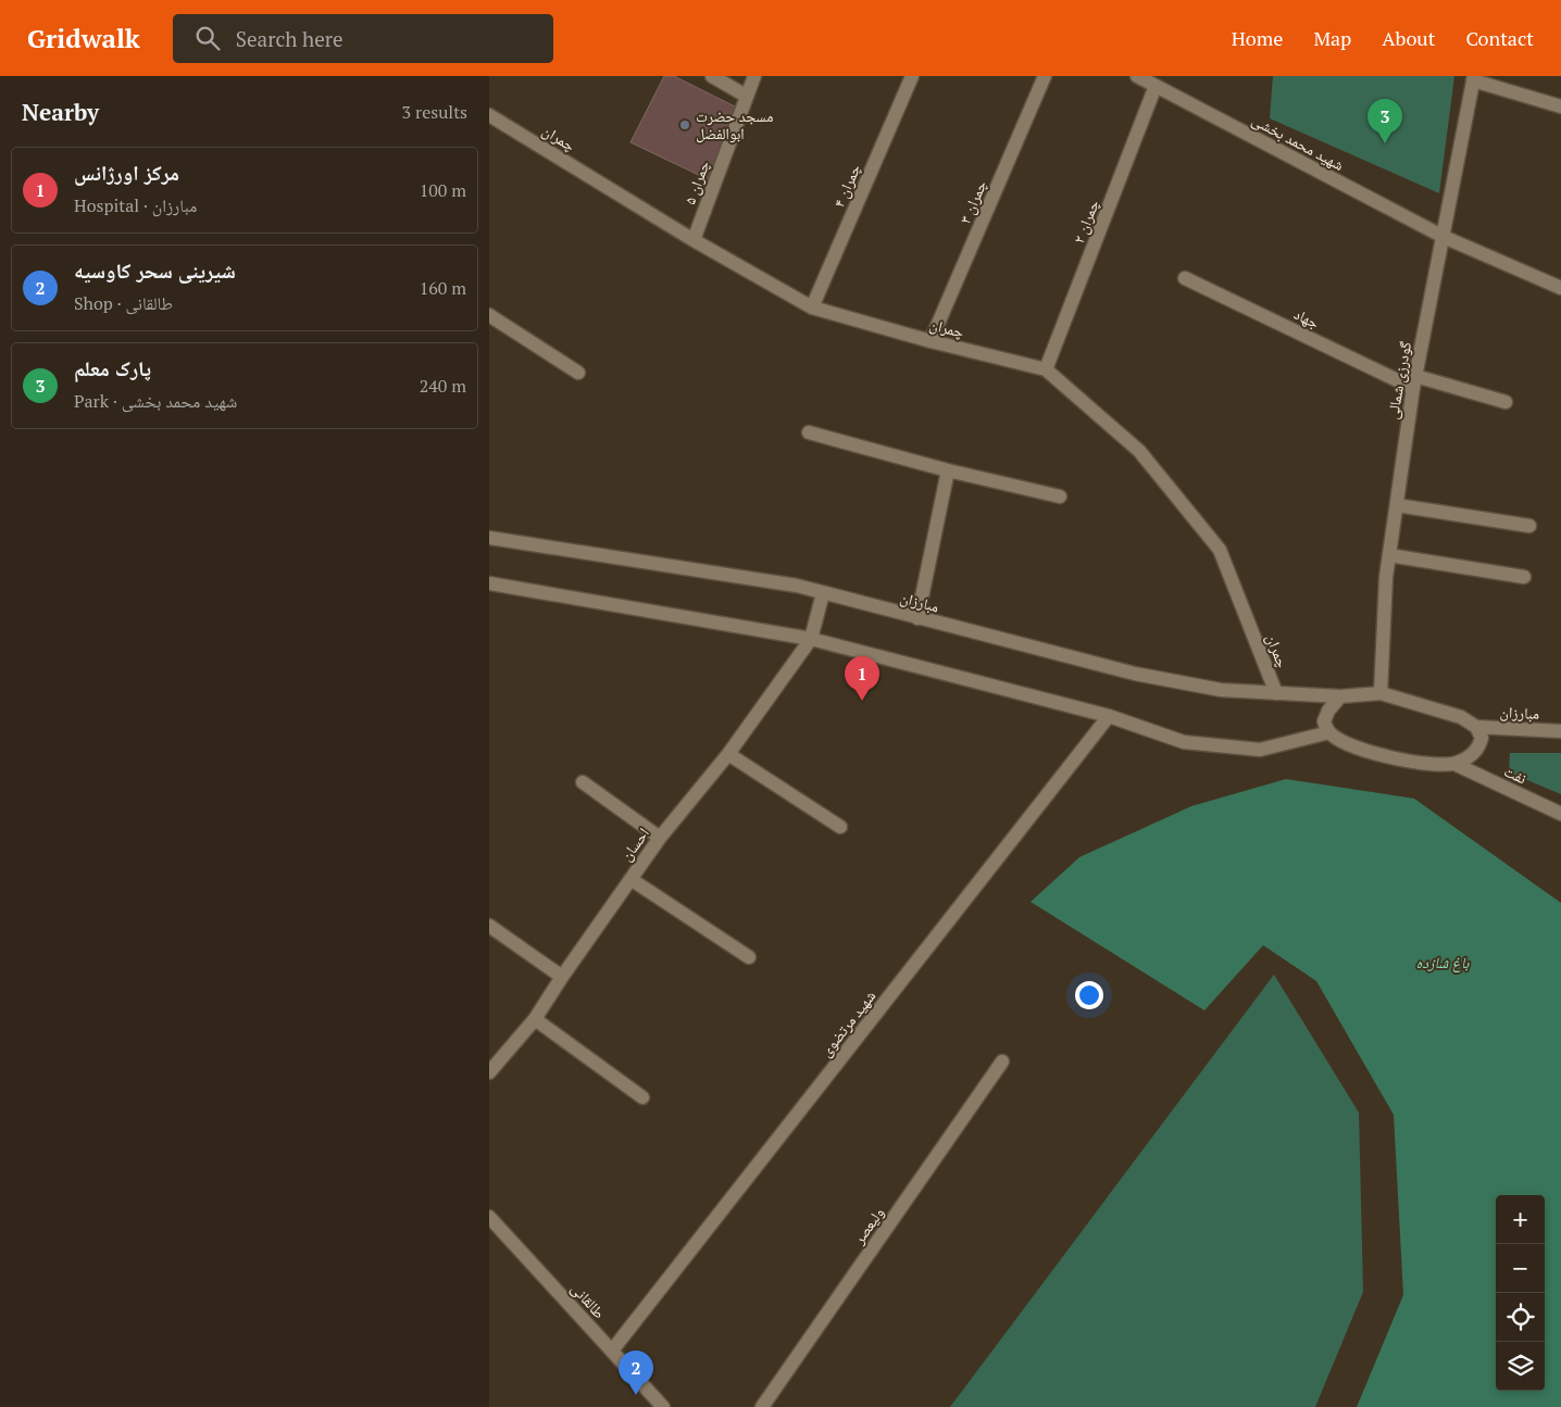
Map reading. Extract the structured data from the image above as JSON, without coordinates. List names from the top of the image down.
{
  "streets": {
    "street": [
      "چمران",
      "شهید محمد بخشی",
      "چمران ۵",
      "چمران ۴",
      "چمران ۳",
      "چمران ۲",
      "جهاد",
      "گودرزی شمالی",
      "مبارزان",
      "نفت",
      "احسان",
      "شهید مرتضوی",
      "ولیعصر",
      "طالقانی"
    ]
  },
  "crossings": [
    ["چمران", "چمران ۵"],
    ["چمران", "چمران ۴"],
    ["چمران", "چمران ۳"],
    ["چمران", "چمران ۲"],
    ["چمران", "مبارزان"],
    ["شهید محمد بخشی", "چمران ۲"],
    ["شهید محمد بخشی", "گودرزی شمالی"],
    ["جهاد", "گودرزی شمالی"],
    ["گودرزی شمالی", "مبارزان"],
    ["شهید مرتضوی", "طالقانی"]
  ],
  "parks": ["باغ شازده"],
  "places": ["مسجد حضرت ابوالفضل"],
  "page": {
    "header": "Gridwalk",
    "search": "Search here",
    "nav": [
      "Home",
      "Map",
      "About",
      "Contact"
    ],
    "heading": ["Nearby", "3 results"],
    "pins": ["3", "1", "2"],
    "list": [
      {
        "mark": "1",
        "name": "مرکز اورژانس",
        "note": "Hospital · مبارزان",
        "value": "100 m"
      },
      {
        "mark": "2",
        "name": "شیرینی سحر کاوسیه",
        "note": "Shop · طالقانی",
        "value": "160 m"
      },
      {
        "mark": "3",
        "name": "پارک معلم",
        "note": "Park · شهید محمد بخشی",
        "value": "240 m"
      }
    ],
    "map_buttons": ["+", "−"]
  }
}
